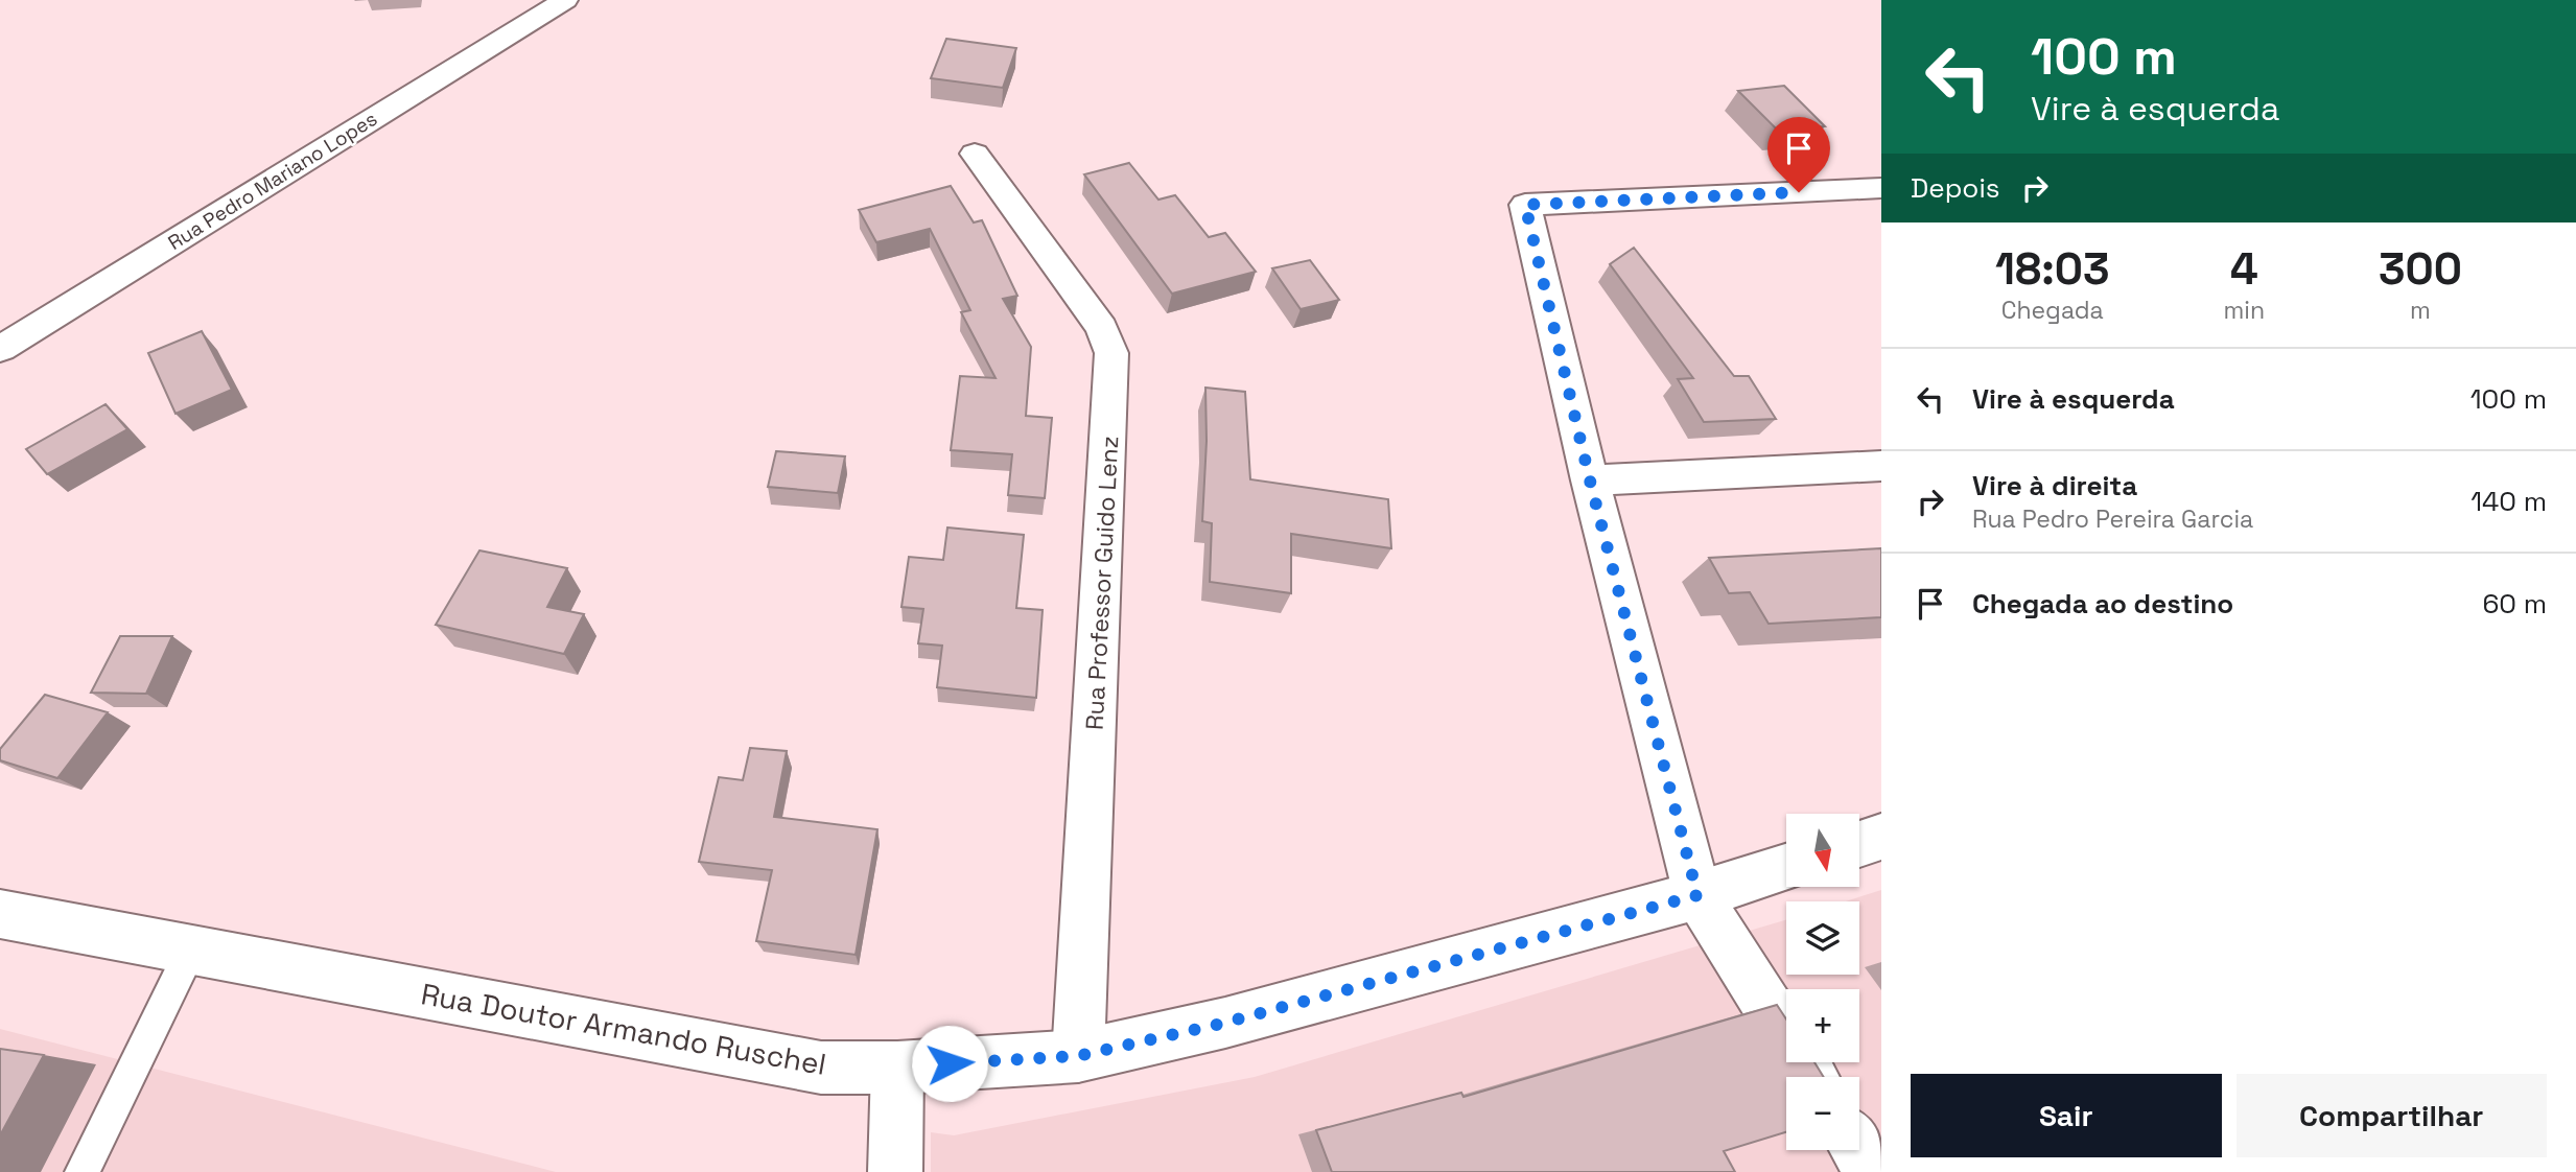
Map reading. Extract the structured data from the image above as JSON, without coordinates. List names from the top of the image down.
{
  "streets": {
    "street": ["Rua Pedro Mariano Lopes", "Rua Professor Guido Lenz", "Rua Doutor Armando Ruschel"]
  },
  "crossings": [
    ["Rua Professor Guido Lenz", "Rua Doutor Armando Ruschel"]
  ],
  "north": "bottom",
  "page": {
    "turn": ["100 m", "Vire à esquerda"],
    "then": "Depois",
    "eta": [
      "18:03",
      "Chegada",
      "4",
      "min",
      "300",
      "m"
    ],
    "list": [
      {
        "name": "Vire à esquerda",
        "value": "100 m"
      },
      {
        "name": "Vire à direita",
        "note": "Rua Pedro Pereira Garcia",
        "value": "140 m"
      },
      {
        "name": "Chegada ao destino",
        "value": "60 m"
      }
    ],
    "map_buttons": ["+", "−"],
    "buttons": ["Sair", "Compartilhar"]
  }
}
